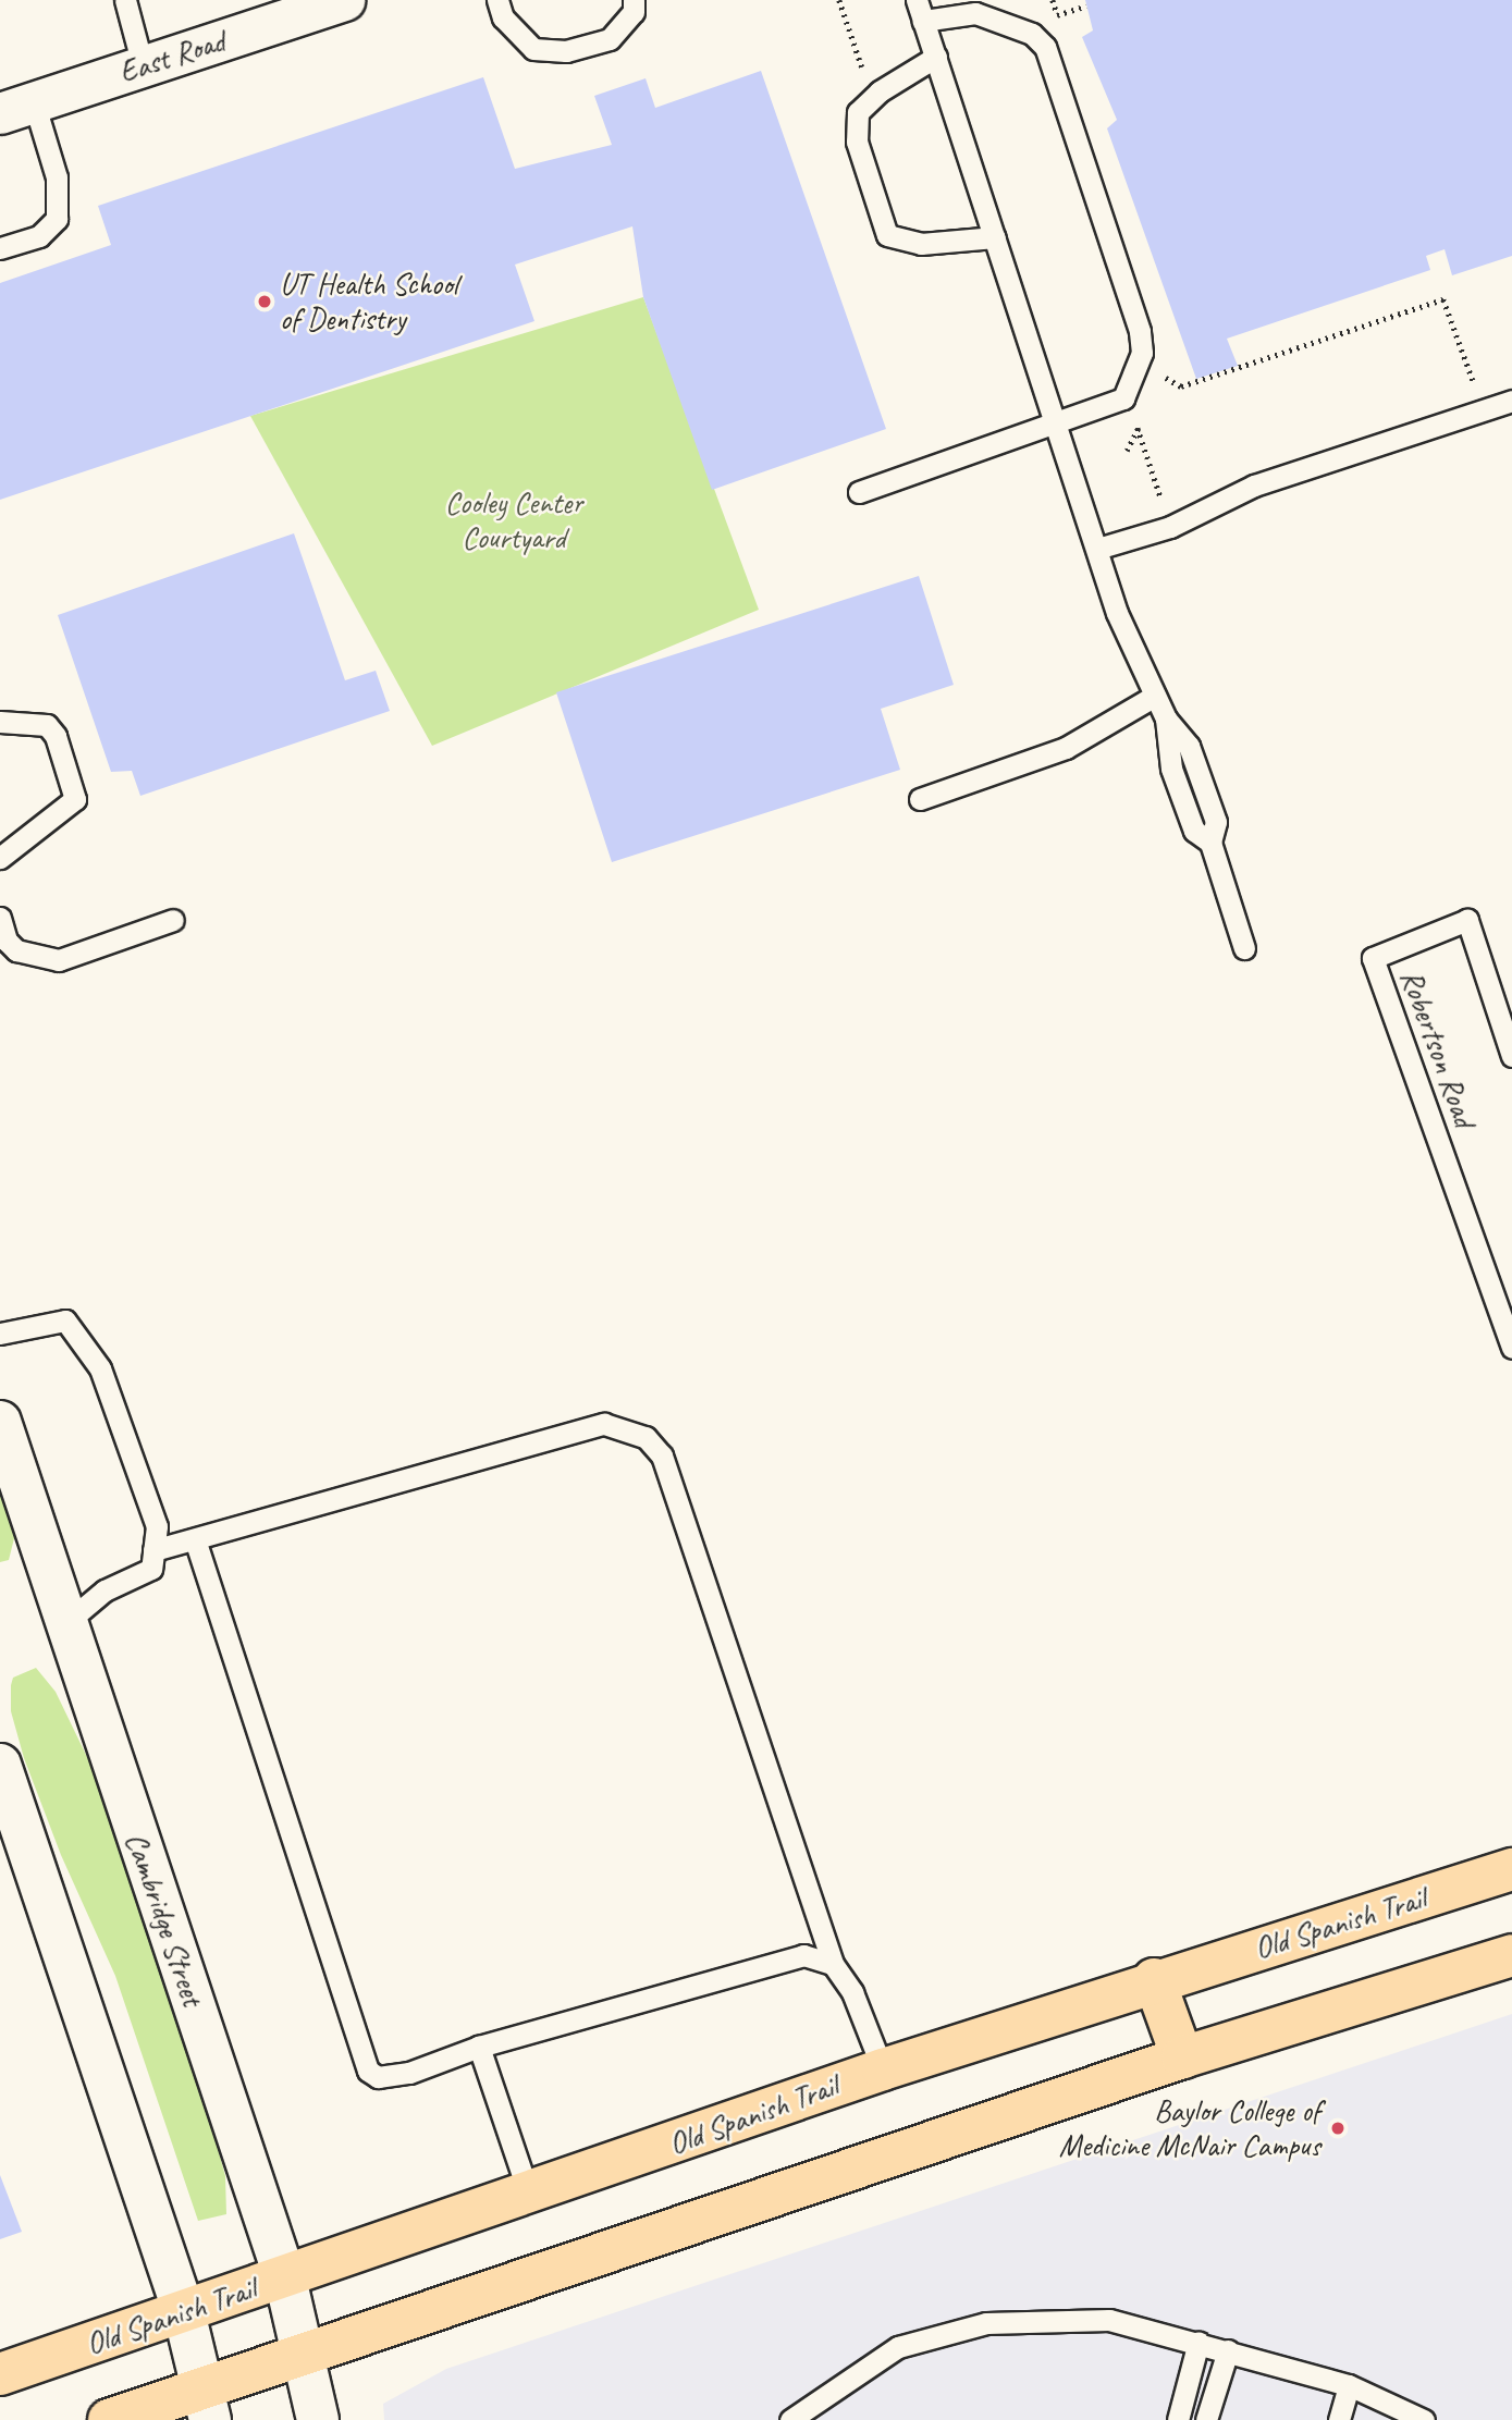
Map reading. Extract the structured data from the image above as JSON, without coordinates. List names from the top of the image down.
{
  "streets": {
    "main road": ["Old Spanish Trail"],
    "street": ["East Road", "Cambridge Street"],
    "lane": ["Robertson Road"]
  },
  "crossings": [
    ["Cambridge Street", "Old Spanish Trail"]
  ],
  "parks": ["Cooley Center Courtyard"],
  "places": ["UT Health School of Dentistry", "Baylor College of Medicine McNair Campus"]
}
